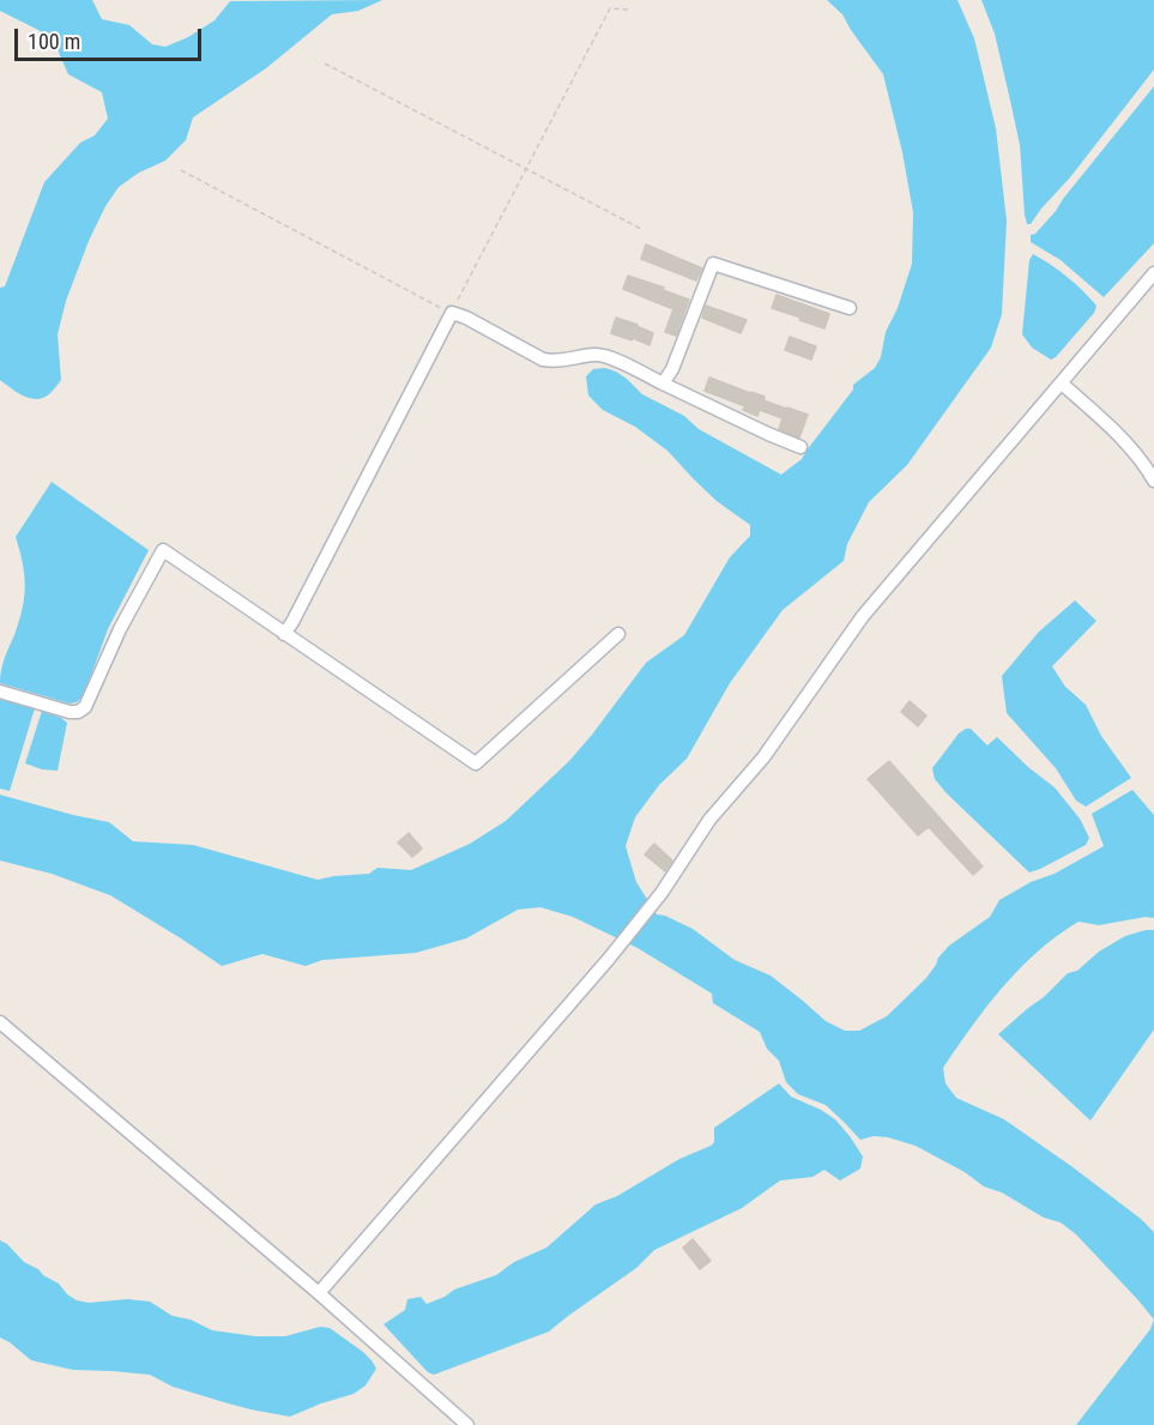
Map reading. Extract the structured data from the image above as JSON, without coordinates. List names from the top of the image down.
{
  "scale_bar": "100 m"
}
